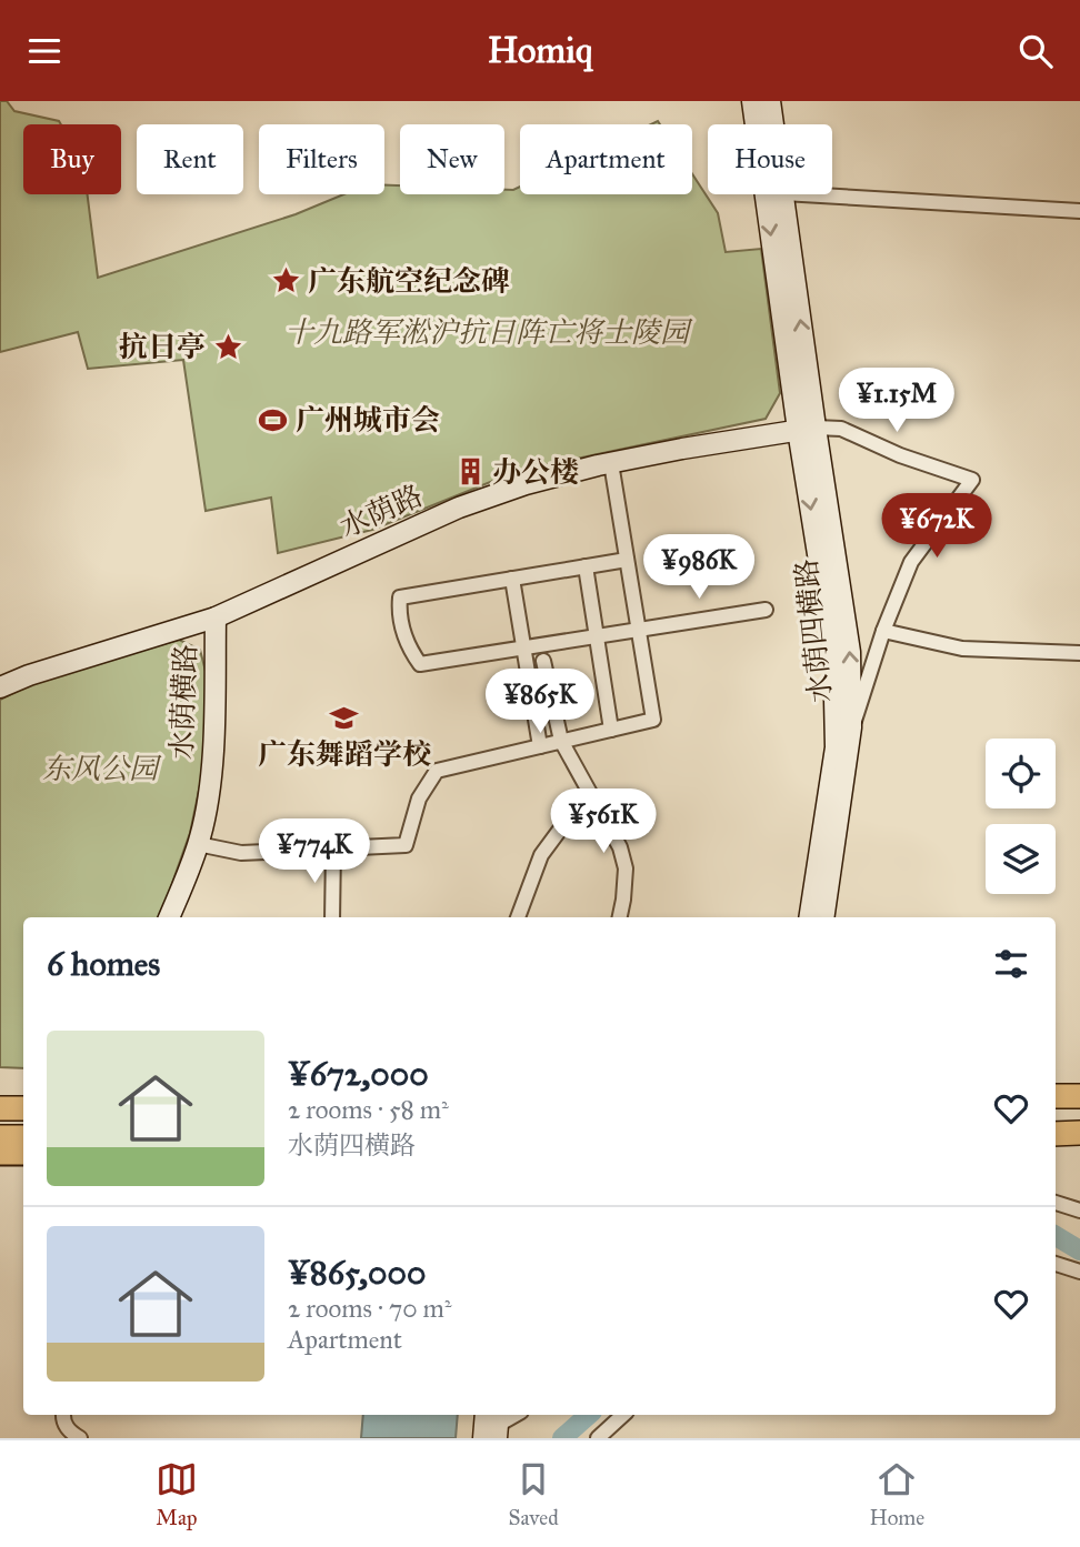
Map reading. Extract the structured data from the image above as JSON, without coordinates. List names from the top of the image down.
{
  "streets": {
    "main road": ["水荫路", "水荫四横路", "水荫横路"]
  },
  "crossings": [
    ["水荫路", "水荫四横路"],
    ["水荫路", "水荫横路"]
  ],
  "parks": ["十九路军淞沪抗日阵亡将士陵园", "东风公园"],
  "places": {
    "place": ["广东航空纪念碑", "抗日亭"],
    "sports": ["广州城市会"],
    "building": ["办公楼"],
    "school or university": ["广东舞蹈学校"]
  },
  "page": {
    "header": "Homiq",
    "chip": [
      "Buy",
      "Rent",
      "Filters",
      "New",
      "Apartment",
      "House"
    ],
    "price": [
      "¥1.15M",
      "¥672K",
      "¥986K",
      "¥865K",
      "¥561K",
      "¥774K"
    ],
    "heading": "6 homes",
    "list": [
      {
        "name": "¥672,000",
        "note": "2 rooms · 58 m² · 水荫四横路"
      },
      {
        "name": "¥865,000",
        "note": "2 rooms · 70 m² · Apartment"
      }
    ],
    "tabs": ["Map", "Saved", "Home"]
  }
}
